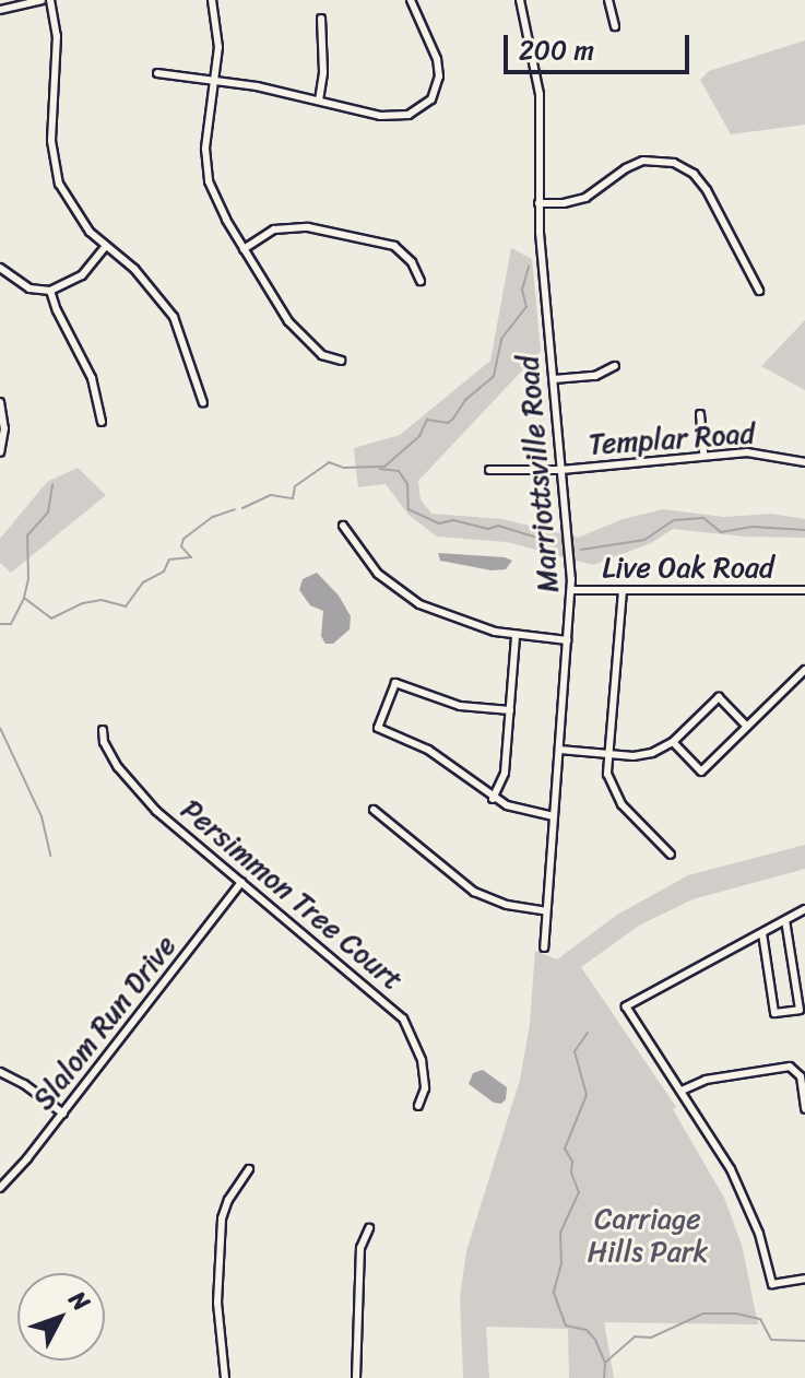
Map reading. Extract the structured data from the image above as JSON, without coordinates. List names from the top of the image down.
{
  "streets": {
    "street": [
      "Templar Road",
      "Marriottsville Road",
      "Live Oak Road",
      "Persimmon Tree Court",
      "Slalom Run Drive"
    ]
  },
  "crossings": [
    ["Templar Road", "Marriottsville Road"],
    ["Marriottsville Road", "Live Oak Road"],
    ["Persimmon Tree Court", "Slalom Run Drive"]
  ],
  "parks": ["Carriage Hills Park"],
  "scale_bar": "200 m",
  "north": "top right"
}
